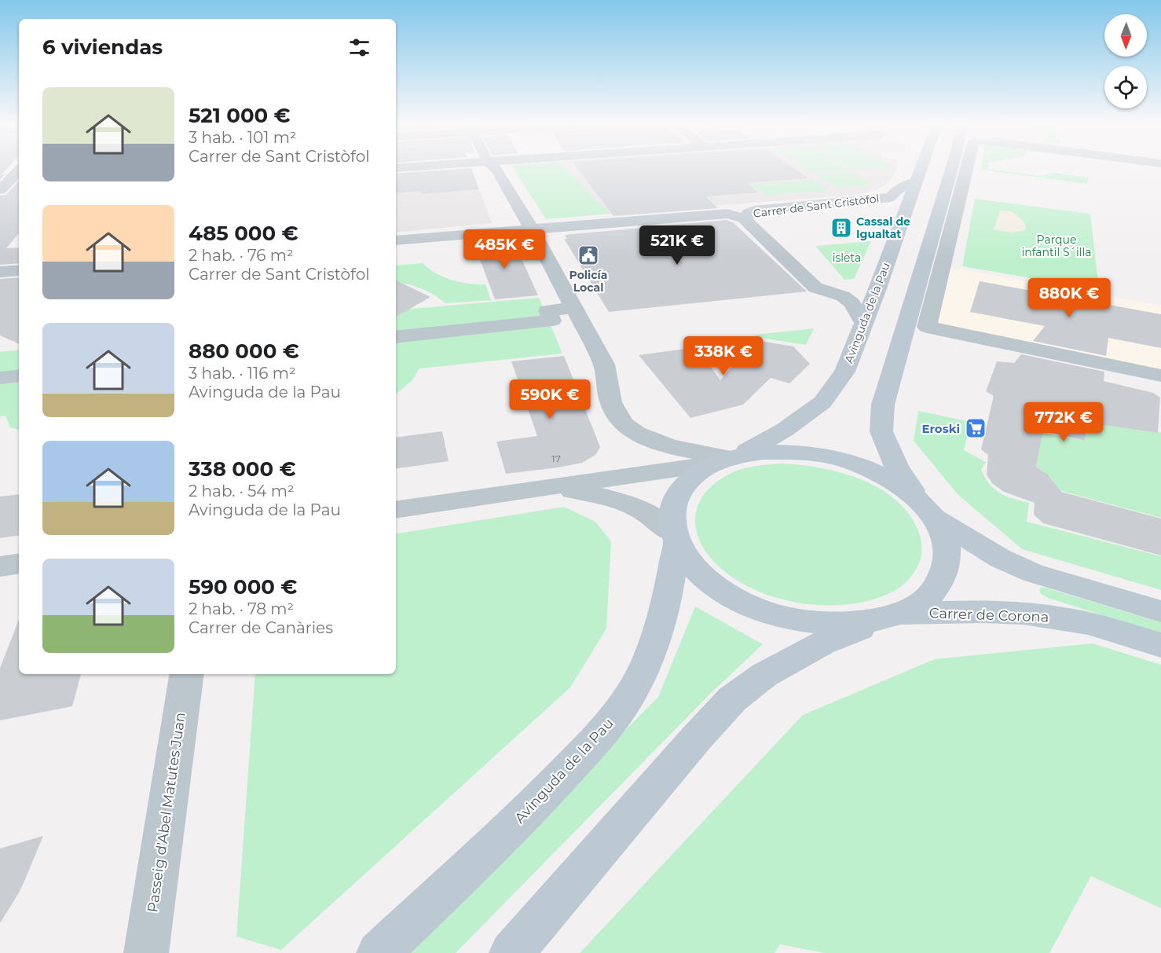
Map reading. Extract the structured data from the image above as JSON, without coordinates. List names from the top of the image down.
{
  "streets": {
    "main road": ["Avinguda de la Pau", "Carrer de Corona"],
    "street": ["Carrer de Sant Cristòfol", "Passeig d'Abel Matutes Juan"]
  },
  "crossings": [
    ["Carrer de Sant Cristòfol", "Avinguda de la Pau"]
  ],
  "parks": ["Parque infantil S´illa", "isleta"],
  "places": {
    "building": ["Cassal de Igualtat"],
    "public building": ["Policía Local"],
    "supermarket": ["Eroski"]
  },
  "house_numbers": ["17"],
  "north": "bottom",
  "page": {
    "heading": "6 viviendas",
    "list": [
      {
        "name": "521 000 €",
        "note": "3 hab. · 101 m² · Carrer de Sant Cristòfol"
      },
      {
        "name": "485 000 €",
        "note": "2 hab. · 76 m² · Carrer de Sant Cristòfol"
      },
      {
        "name": "880 000 €",
        "note": "3 hab. · 116 m² · Avinguda de la Pau"
      },
      {
        "name": "338 000 €",
        "note": "2 hab. · 54 m² · Avinguda de la Pau"
      },
      {
        "name": "590 000 €",
        "note": "2 hab. · 78 m² · Carrer de Canàries"
      }
    ],
    "price": [
      "521K €",
      "485K €",
      "880K €",
      "338K €",
      "590K €",
      "772K €"
    ]
  }
}
